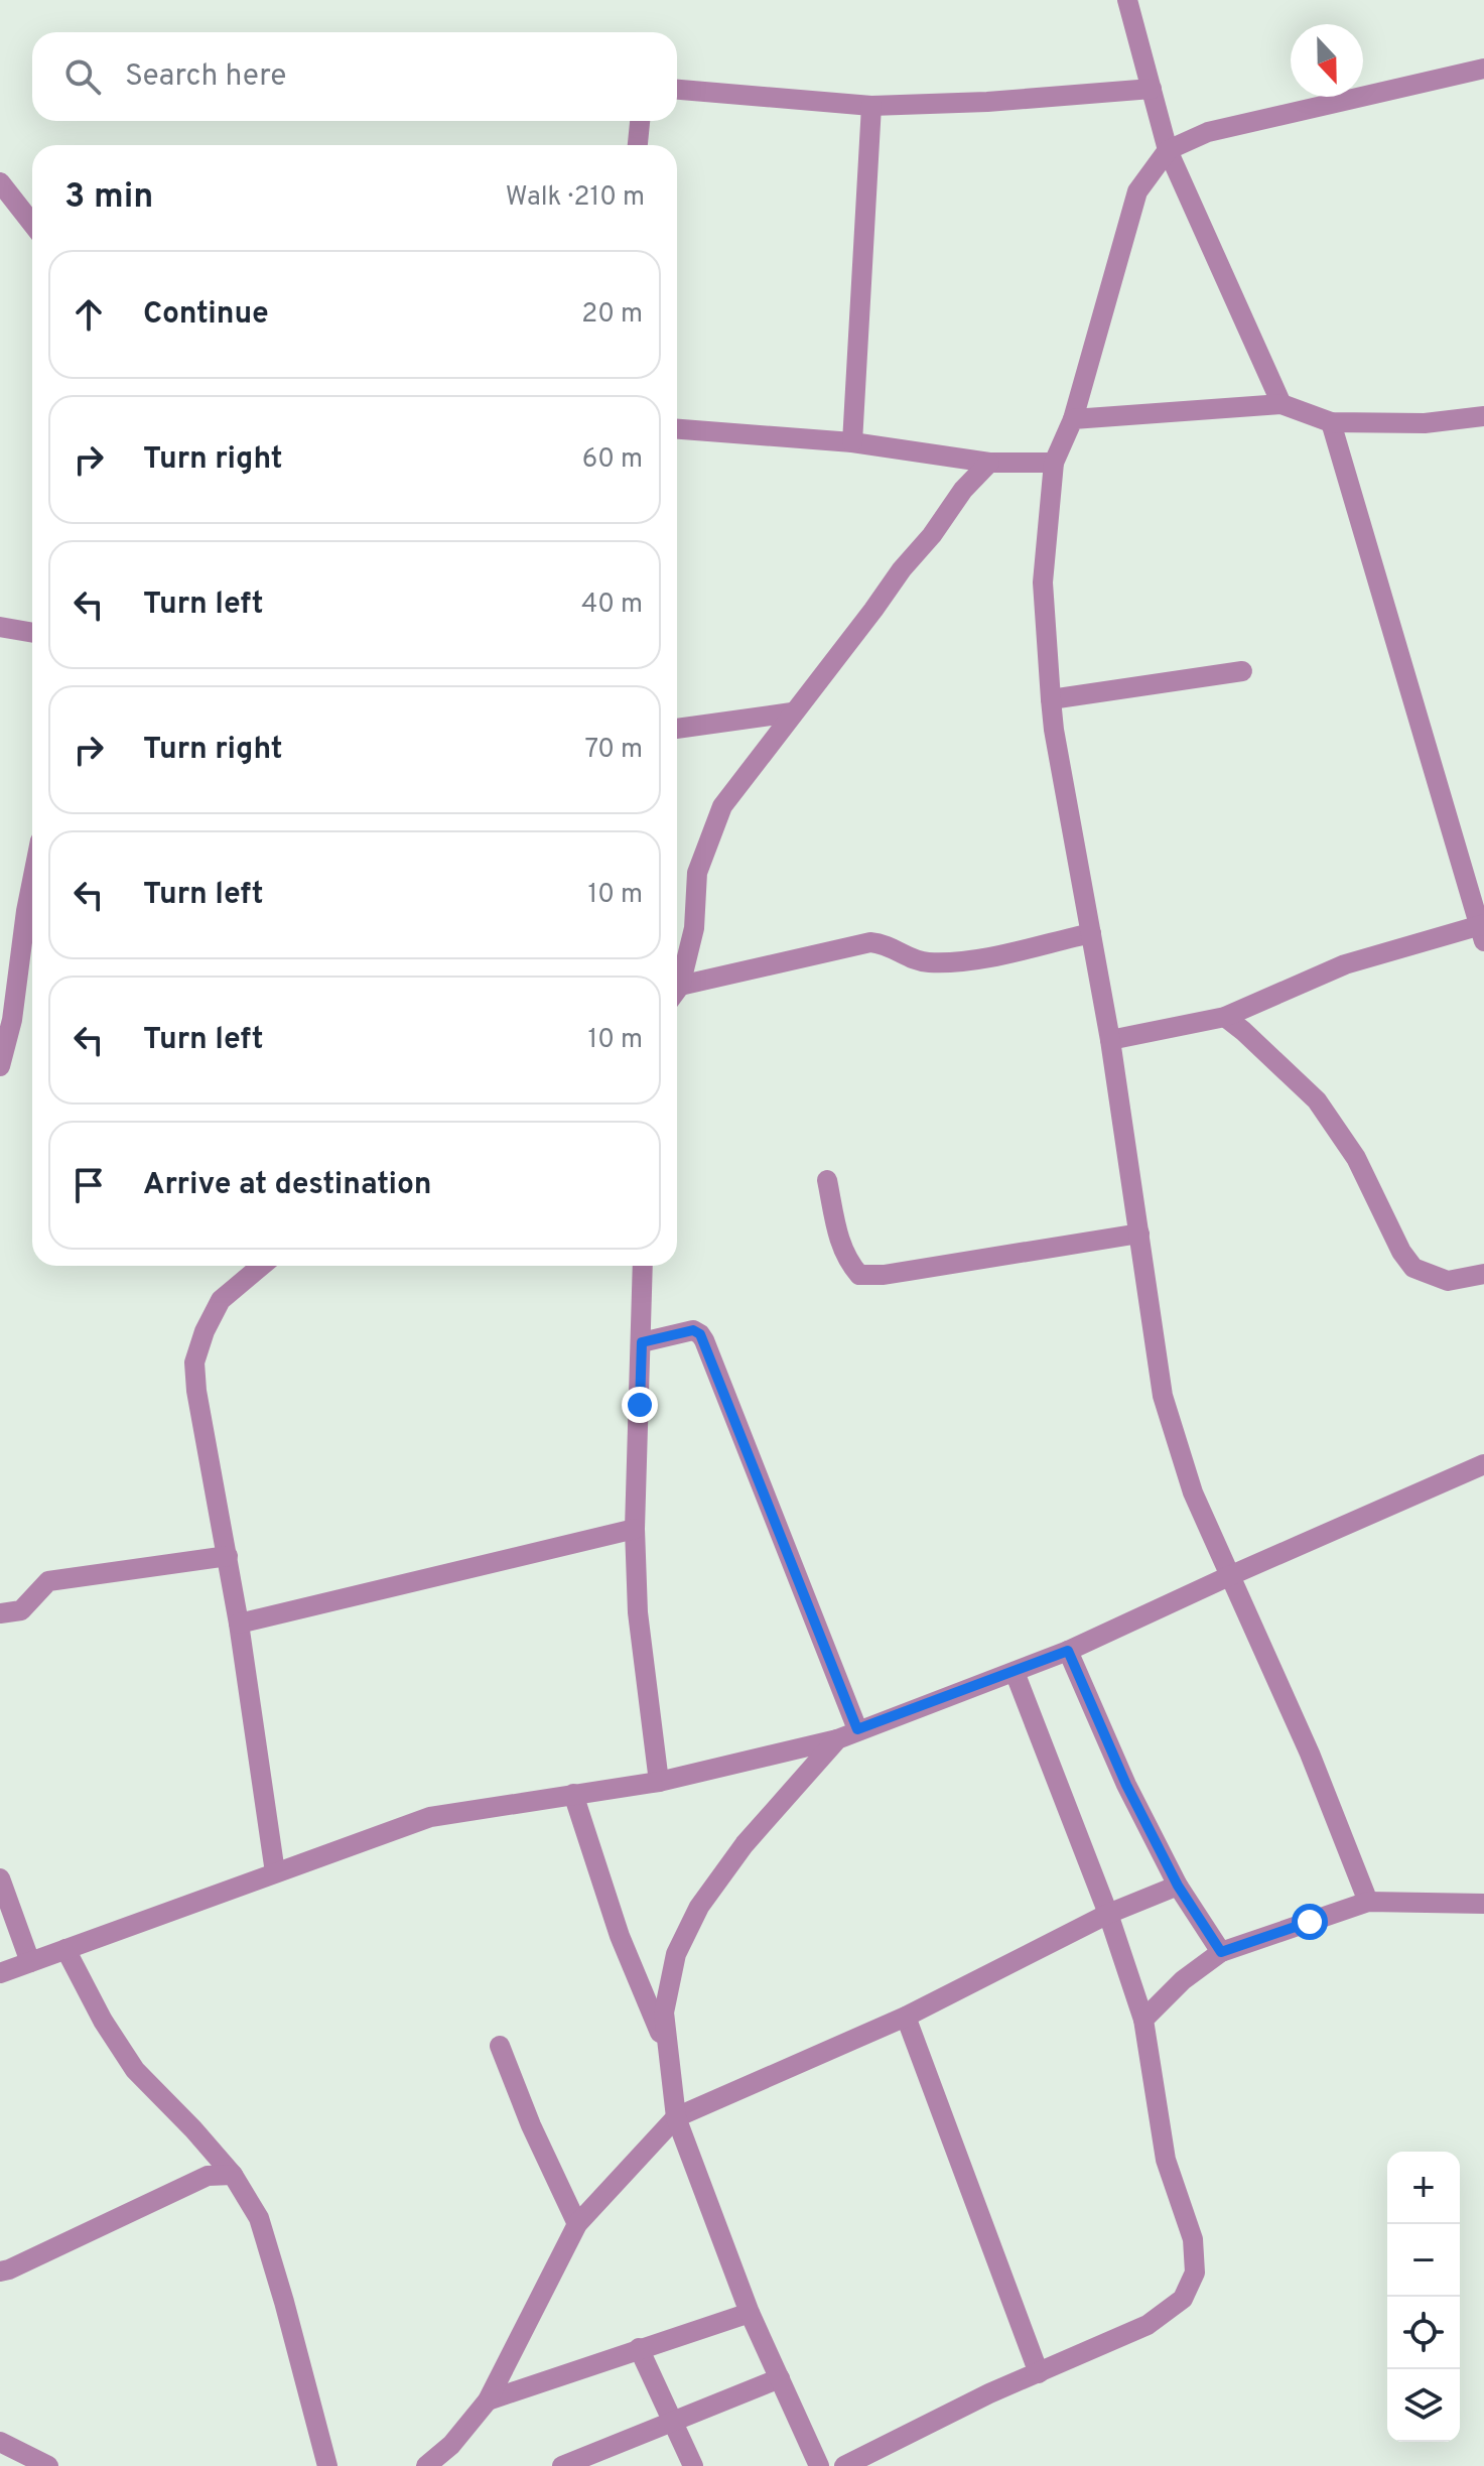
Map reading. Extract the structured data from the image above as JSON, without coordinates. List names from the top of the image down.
{
  "north": "bottom",
  "page": {
    "search": "Search here",
    "heading": ["3 min", "Walk · 210 m"],
    "list": [
      ["Continue", "20 m"],
      ["Turn right", "60 m"],
      ["Turn left", "40 m"],
      ["Turn right", "70 m"],
      ["Turn left", "10 m"],
      ["Turn left", "10 m"],
      "Arrive at destination"
    ],
    "map_buttons": ["+", "−"]
  }
}
